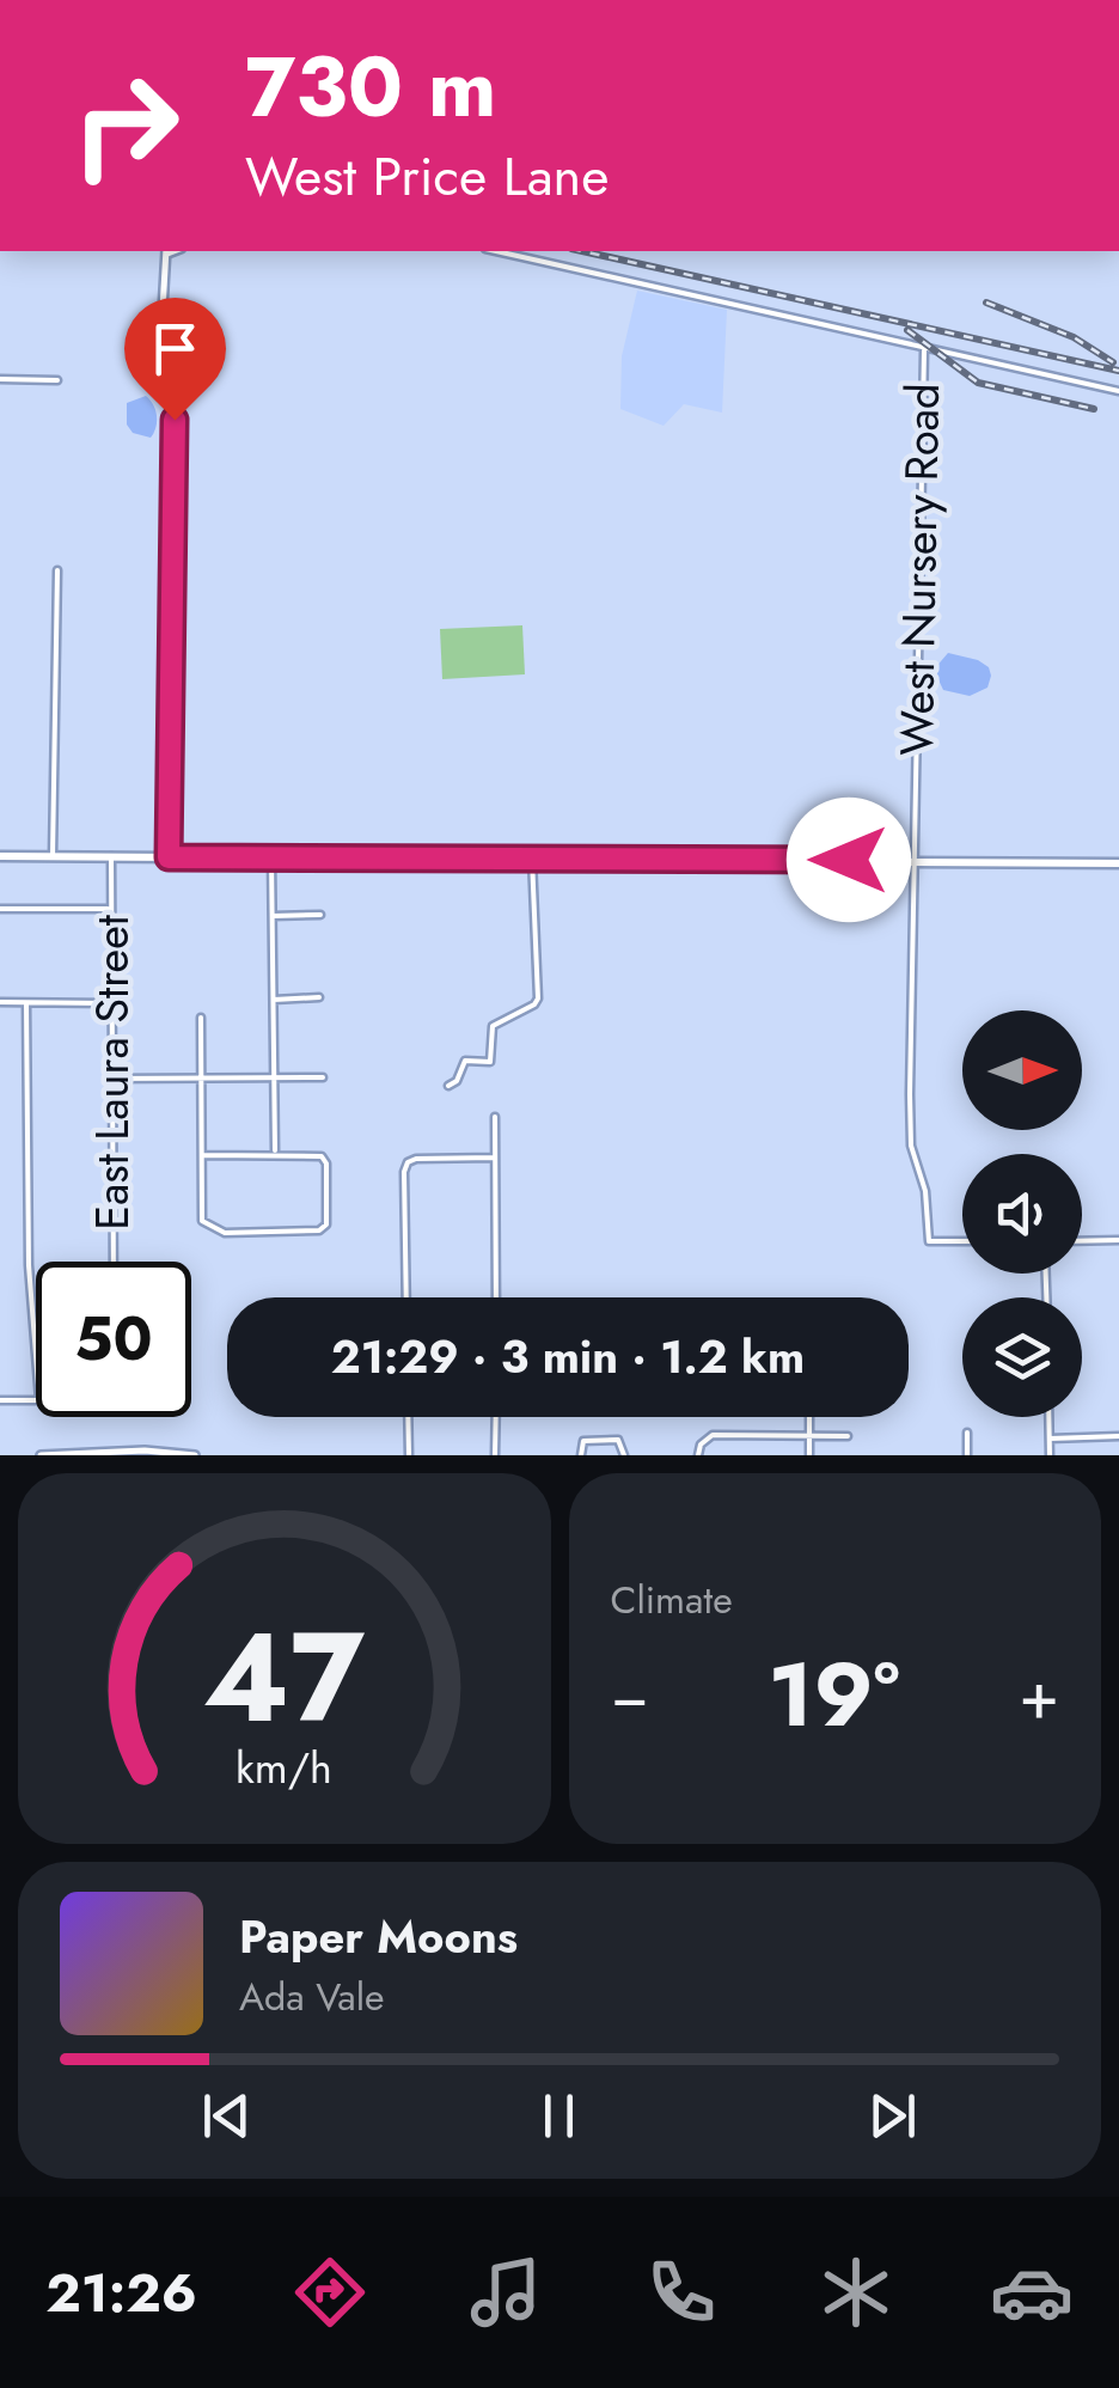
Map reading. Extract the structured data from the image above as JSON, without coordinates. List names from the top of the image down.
{
  "streets": {
    "street": ["West Nursery Road", "East Laura Street"]
  },
  "north": "right",
  "page": {
    "turn": ["730 m", "West Price Lane"],
    "limit": "50",
    "trip": "21:29 · 3 min · 1.2 km",
    "tile": "Climate",
    "heat": ["−", "19°", "+"],
    "song": ["Paper Moons", "Ada Vale"],
    "tabs": "21:26",
    "gauge": ["47", "km/h"]
  }
}
